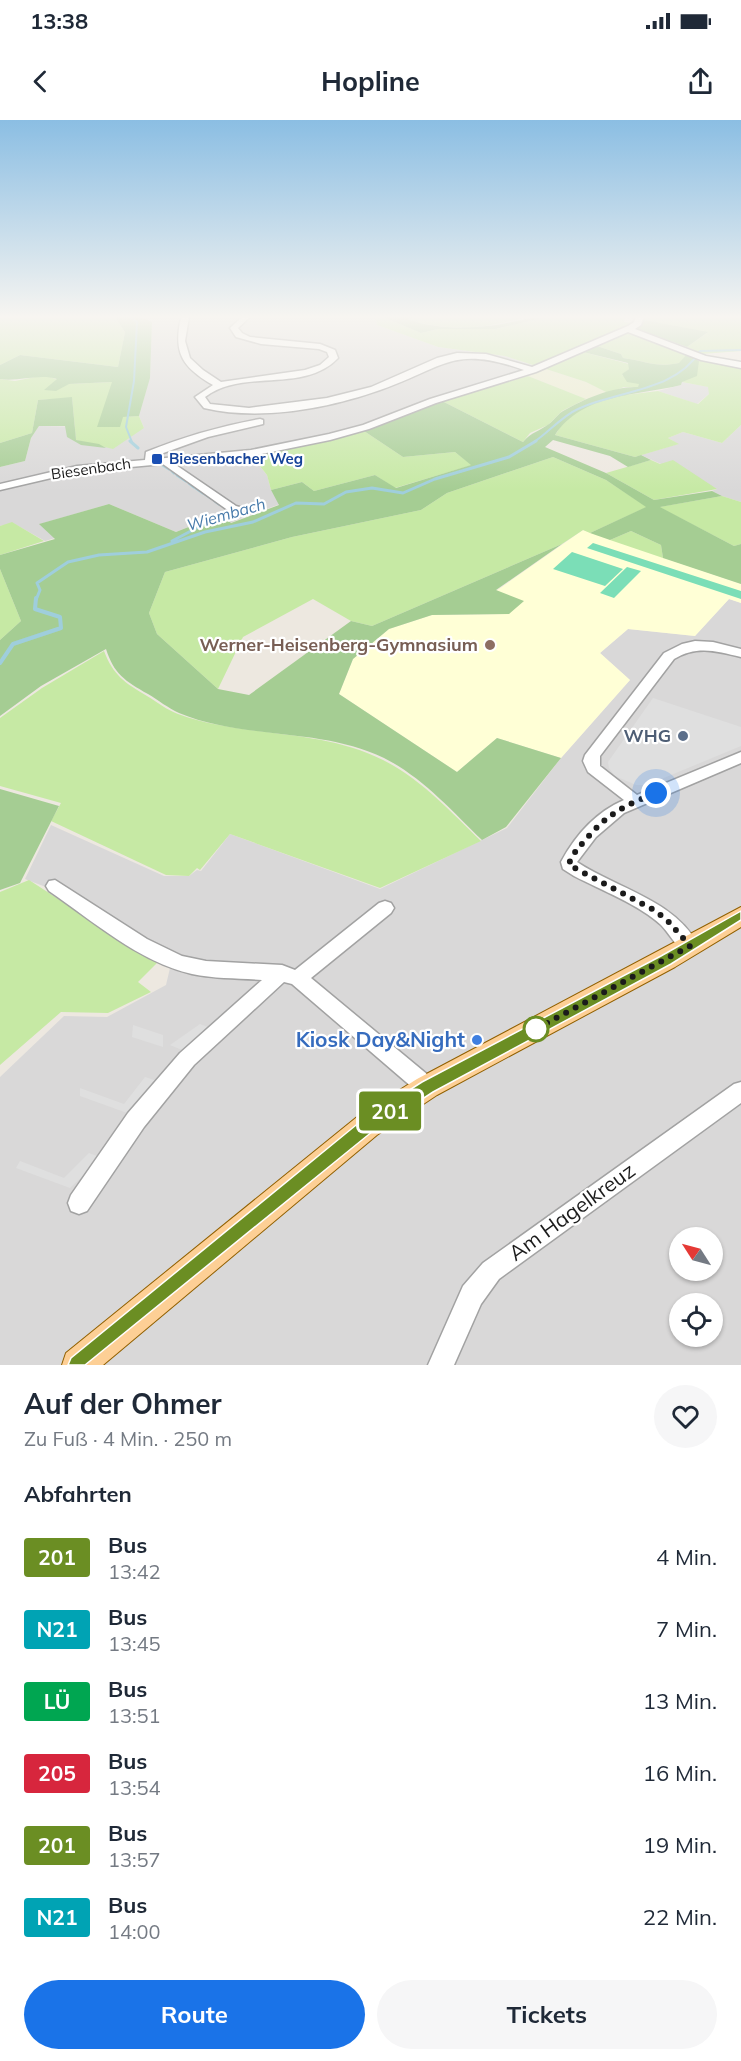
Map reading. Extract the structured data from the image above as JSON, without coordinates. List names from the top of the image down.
{
  "streets": {
    "street": ["Biesenbach", "Am Hagelkreuz"]
  },
  "water": ["Wiembach"],
  "places": {
    "transit": ["Biesenbacher Weg"],
    "other": ["Werner-Heisenberg-Gymnasium", "WHG", "Kiosk Day&Night"]
  },
  "lines": ["bus line 201"],
  "north": "top left",
  "page": {
    "status": "13:38",
    "header": "Hopline",
    "on_map": "201",
    "heading": [
      ["Auf der Ohmer", "Zu Fuß · 4 Min. · 250 m"],
      "Abfahrten"
    ],
    "list": [
      {
        "mark": "201",
        "name": "Bus",
        "note": "13:42",
        "value": "4 Min."
      },
      {
        "mark": "N21",
        "name": "Bus",
        "note": "13:45",
        "value": "7 Min."
      },
      {
        "mark": "LÜ",
        "name": "Bus",
        "note": "13:51",
        "value": "13 Min."
      },
      {
        "mark": "205",
        "name": "Bus",
        "note": "13:54",
        "value": "16 Min."
      },
      {
        "mark": "201",
        "name": "Bus",
        "note": "13:57",
        "value": "19 Min."
      },
      {
        "mark": "N21",
        "name": "Bus",
        "note": "14:00",
        "value": "22 Min."
      }
    ],
    "buttons": ["Route", "Tickets"]
  }
}
